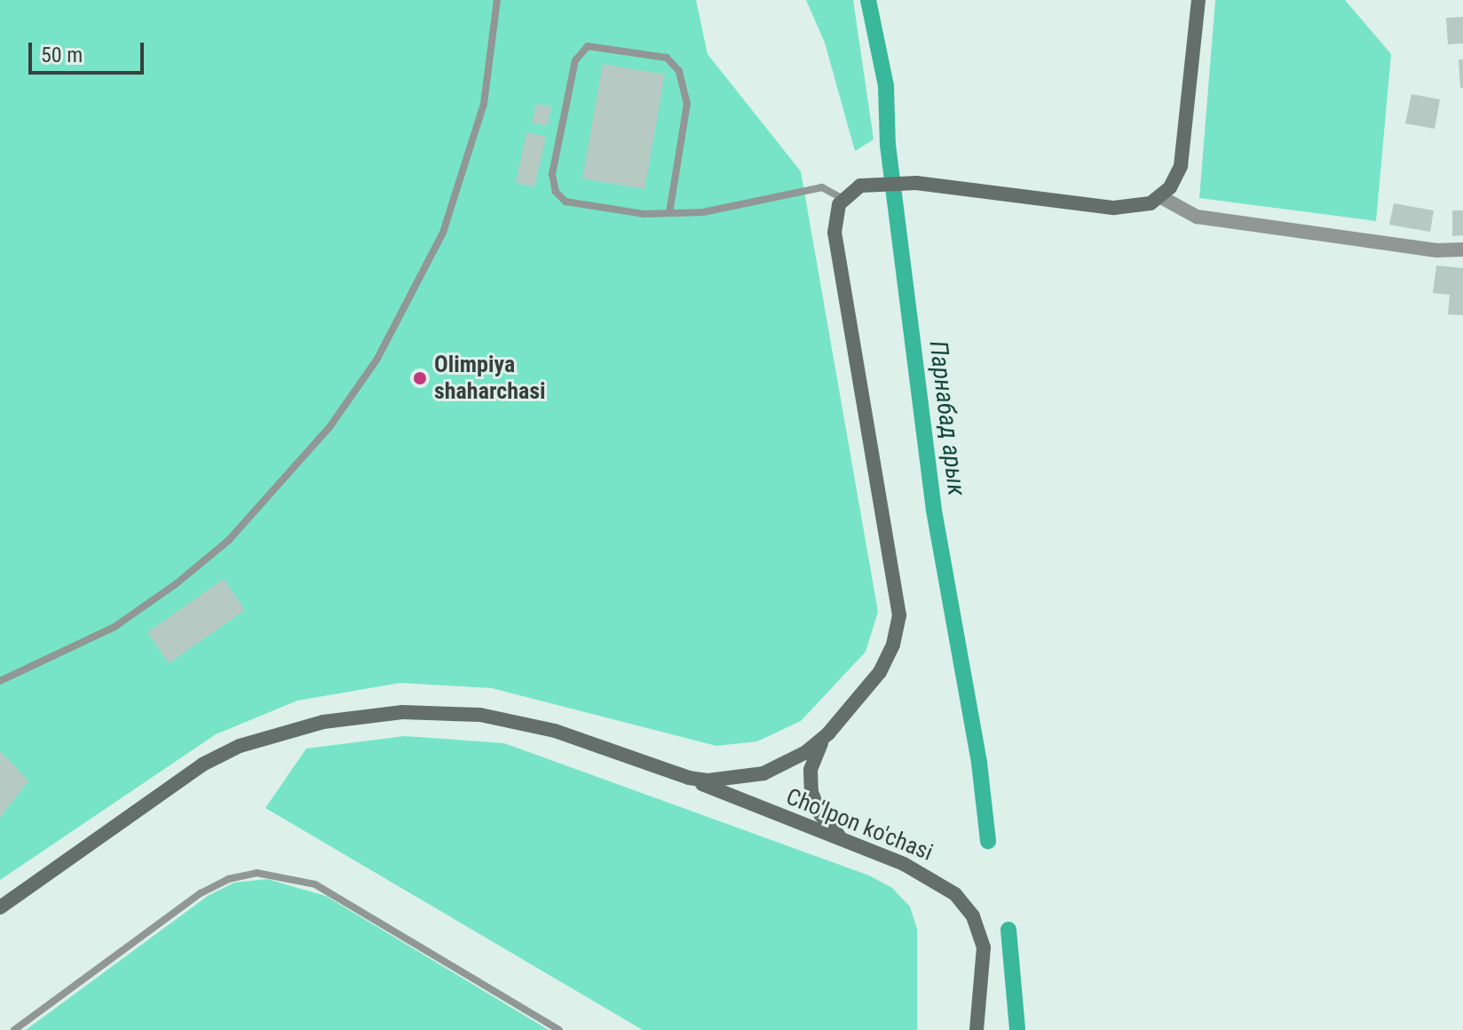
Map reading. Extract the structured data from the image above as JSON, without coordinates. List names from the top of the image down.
{
  "streets": {
    "main road": ["Cho'lpon ko'chasi"]
  },
  "water": ["Парнабад арык"],
  "places": ["Olimpiya shaharchasi"],
  "scale_bar": "50 m"
}
